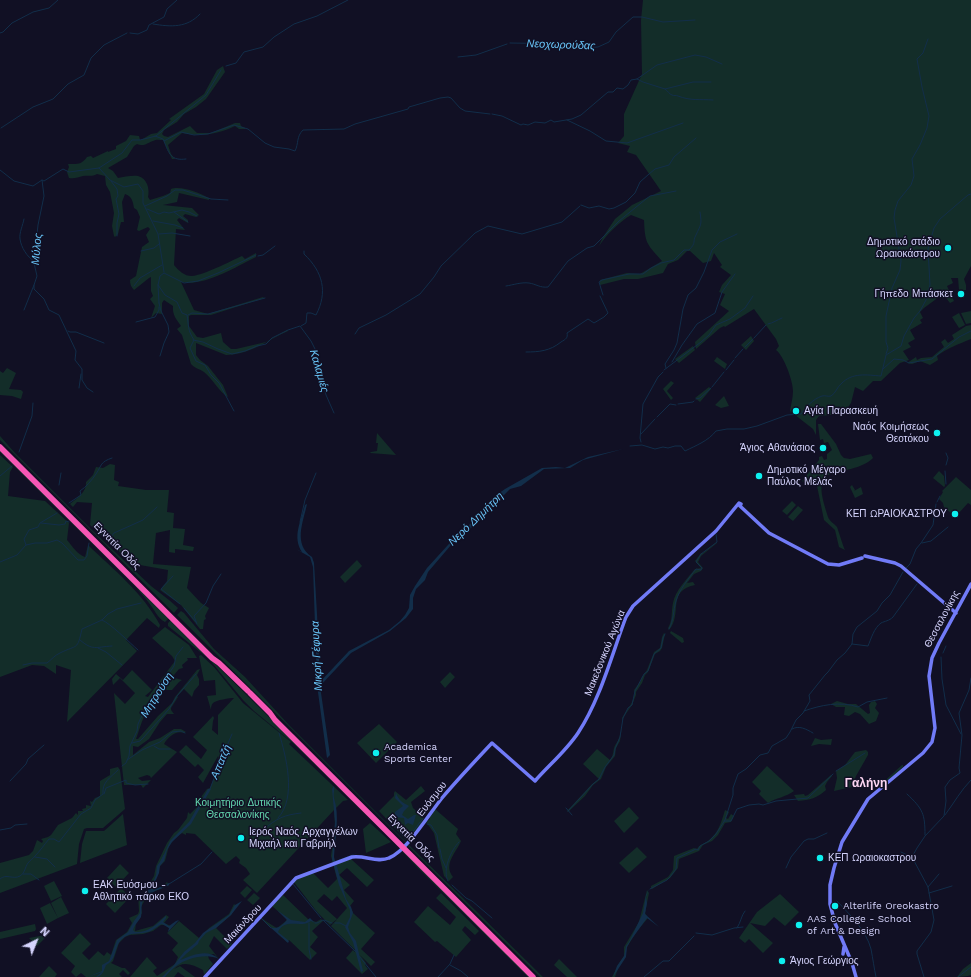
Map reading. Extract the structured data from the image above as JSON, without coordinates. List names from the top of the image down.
{
  "streets": {
    "highway": ["Εγνατία Οδός"],
    "main road": [
      "Θεσσαλονίκης",
      "Μακεδονικού Αγώνα",
      "Ευόσμου",
      "Μαιάνδρου"
    ]
  },
  "crossings": [
    ["Θεσσαλονίκης", "Μακεδονικού Αγώνα"],
    ["Μακεδονικού Αγώνα", "Ευόσμου"],
    ["Ευόσμου", "Μαιάνδρου"]
  ],
  "districts": ["Γαλήνη"],
  "water": [
    "Νεοχωρούδας",
    "Μύλος",
    "Καλαμιές",
    "Νερό Δημήτρη",
    "Μικρή Γέφυρα",
    "Μητρούση",
    "Απατζή"
  ],
  "parks": ["Κοιμητήριο Δυτικής Θεσσαλονίκης"],
  "places": [
    "Δημοτικό στάδιο Ωραιοκάστρου",
    "Γήπεδο Μπάσκετ",
    "Αγία Παρασκευή",
    "Ναός Κοιμήσεως Θεοτόκου",
    "Άγιος Αθανάσιος",
    "Δημοτικό Μέγαρο Παύλος Μελάς",
    "ΚΕΠ ΩΡΑΙΟΚΑΣΤΡΟΥ",
    "Academica Sports Center",
    "Ιερός Ναός Αρχαγγέλων Μιχαήλ και Γαβριήλ",
    "ΚΕΠ Ωραιοκαστρου",
    "ΕΑΚ Ευόσμου - Αθλητικό πάρκο ΕΚΟ",
    "Alterlife Oreokastro",
    "AAS College - School of Art & Design",
    "Άγιος Γεώργιος"
  ],
  "north": "top right"
}
